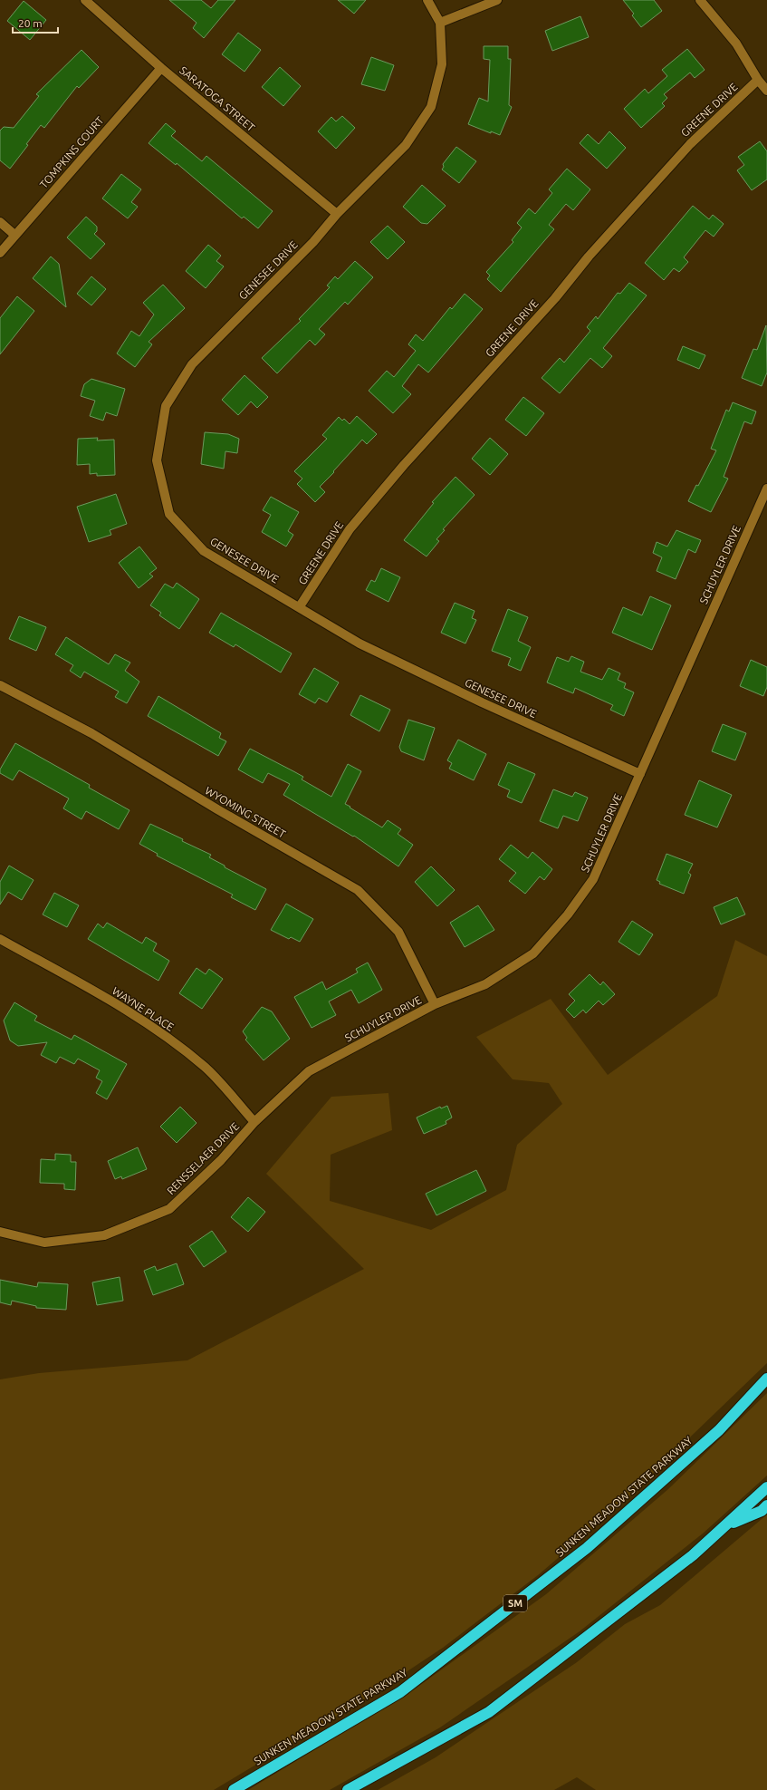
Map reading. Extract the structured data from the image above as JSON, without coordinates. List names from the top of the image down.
{
  "streets": {
    "highway": ["SUNKEN MEADOW STATE PARKWAY", "SM"],
    "street": [
      "SARATOGA STREET",
      "GREENE DRIVE",
      "TOMPKINS COURT",
      "GENESEE DRIVE",
      "SCHUYLER DRIVE",
      "WYOMING STREET",
      "WAYNE PLACE",
      "RENSSELAER DRIVE"
    ]
  },
  "crossings": [
    ["SARATOGA STREET", "TOMPKINS COURT"],
    ["SARATOGA STREET", "GENESEE DRIVE"],
    ["GREENE DRIVE", "GENESEE DRIVE"],
    ["GENESEE DRIVE", "SCHUYLER DRIVE"],
    ["SCHUYLER DRIVE", "WYOMING STREET"],
    ["SCHUYLER DRIVE", "WAYNE PLACE"],
    ["SCHUYLER DRIVE", "RENSSELAER DRIVE"],
    ["WAYNE PLACE", "RENSSELAER DRIVE"]
  ],
  "scale_bar": "20 m"
}
